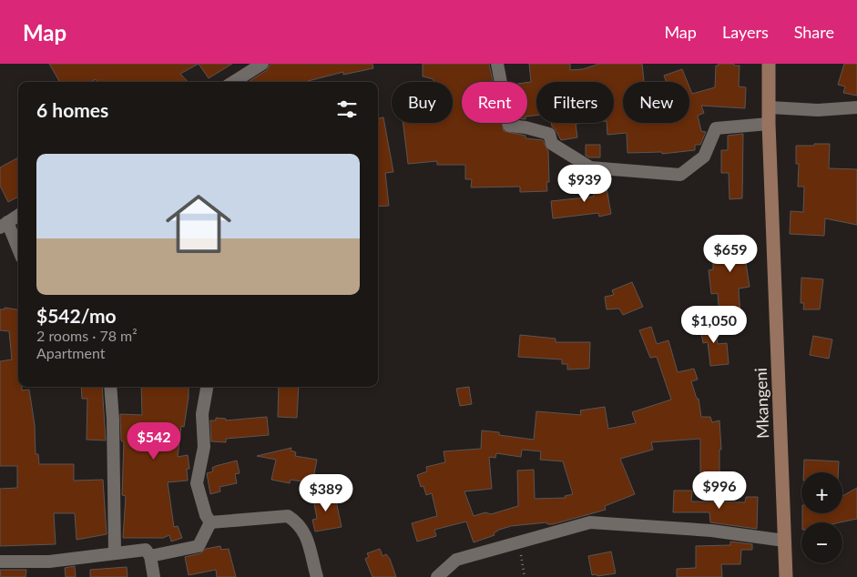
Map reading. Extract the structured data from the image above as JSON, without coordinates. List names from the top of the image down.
{
  "streets": {
    "street": ["Mkangeni"]
  },
  "page": {
    "header": "Map",
    "nav": ["Map", "Layers", "Share"],
    "chip": [
      "Buy",
      "Rent",
      "Filters",
      "New"
    ],
    "heading": "6 homes",
    "list": [
      {
        "name": "$542/mo",
        "note": "2 rooms · 78 m² · Apartment"
      }
    ],
    "price": [
      "$939",
      "$659",
      "$1,050",
      "$542",
      "$996",
      "$389"
    ],
    "map_buttons": ["+", "−"]
  }
}
